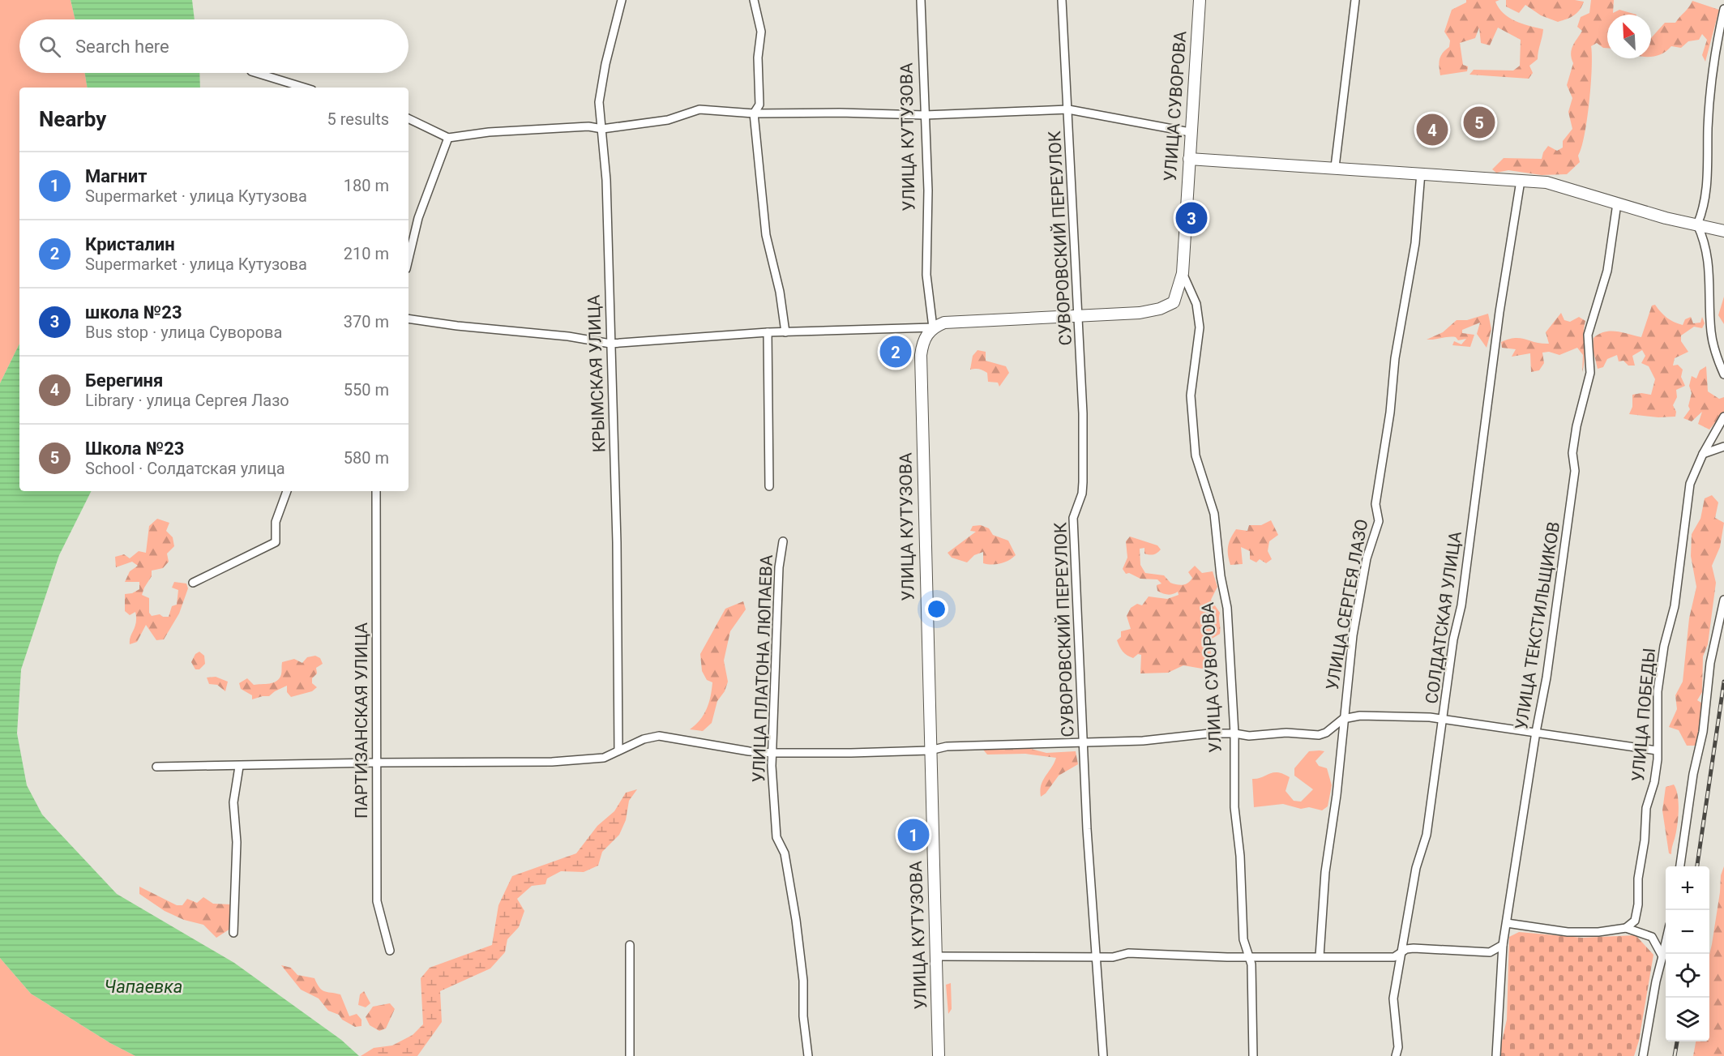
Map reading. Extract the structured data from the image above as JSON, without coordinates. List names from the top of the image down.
{
  "streets": {
    "street": [
      "УЛИЦА СУВОРОВА",
      "УЛИЦА КУТУЗОВА",
      "СУВОРОВСКИЙ ПЕРЕУЛОК",
      "КРЫМСКАЯ УЛИЦА",
      "УЛИЦА СЕРГЕЯ ЛАЗО",
      "СОЛДАТСКАЯ УЛИЦА",
      "УЛИЦА ТЕКСТИЛЬЩИКОВ",
      "УЛИЦА ПЛАТОНА ЛЮПАЕВА",
      "УЛИЦА ПОБЕДЫ",
      "ПАРТИЗАНСКАЯ УЛИЦА"
    ]
  },
  "crossings": [
    ["УЛИЦА СУВОРОВА", "СУВОРОВСКИЙ ПЕРЕУЛОК"]
  ],
  "water": ["Чапаевка"],
  "north": "top left",
  "page": {
    "search": "Search here",
    "heading": ["Nearby", "5 results"],
    "pins": [
      "5",
      "4",
      "3",
      "2",
      "1"
    ],
    "list": [
      {
        "mark": "1",
        "name": "Магнит",
        "note": "Supermarket · улица Кутузова",
        "value": "180 m"
      },
      {
        "mark": "2",
        "name": "Кристалин",
        "note": "Supermarket · улица Кутузова",
        "value": "210 m"
      },
      {
        "mark": "3",
        "name": "школа №23",
        "note": "Bus stop · улица Суворова",
        "value": "370 m"
      },
      {
        "mark": "4",
        "name": "Берегиня",
        "note": "Library · улица Сергея Лазо",
        "value": "550 m"
      },
      {
        "mark": "5",
        "name": "Школа №23",
        "note": "School · Солдатская улица",
        "value": "580 m"
      }
    ],
    "map_buttons": ["+", "−"]
  }
}
